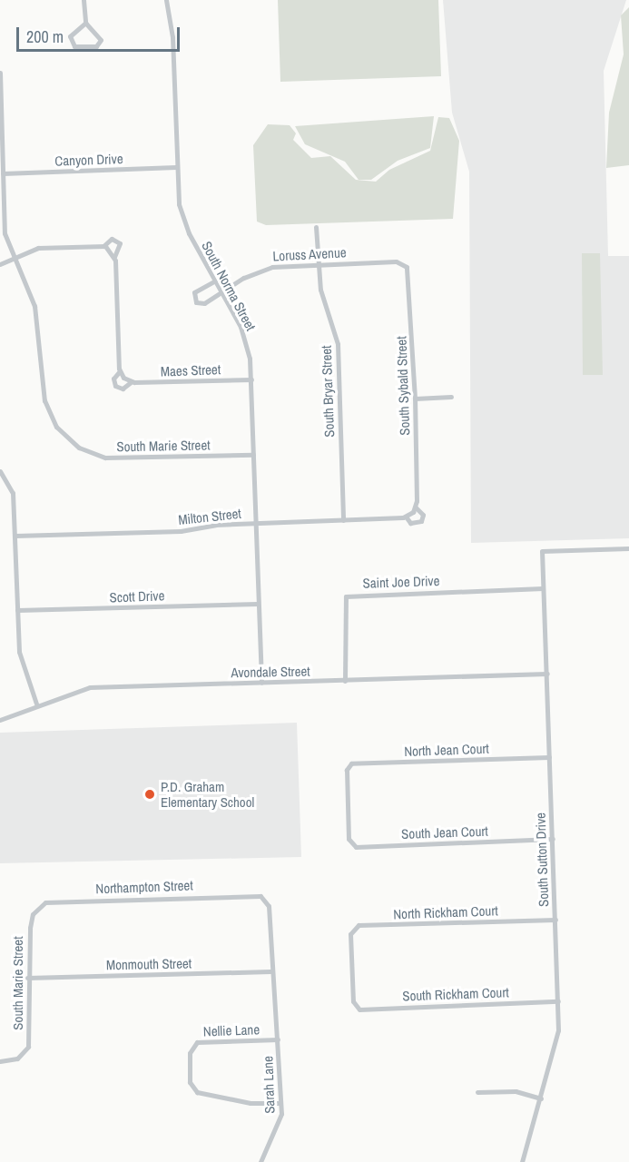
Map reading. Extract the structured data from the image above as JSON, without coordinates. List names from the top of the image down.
{
  "streets": {
    "street": [
      "Canyon Drive",
      "Loruss Avenue",
      "South Norma Street",
      "Maes Street",
      "South Sybald Street",
      "South Bryar Street",
      "South Marie Street",
      "Milton Street",
      "Saint Joe Drive",
      "Scott Drive",
      "Avondale Street",
      "North Jean Court",
      "South Jean Court",
      "South Sutton Drive",
      "Northampton Street",
      "North Rickham Court",
      "Monmouth Street",
      "South Rickham Court",
      "Nellie Lane",
      "Sarah Lane"
    ]
  },
  "crossings": [
    ["Canyon Drive", "South Norma Street"],
    ["Canyon Drive", "South Marie Street"],
    ["Loruss Avenue", "South Norma Street"],
    ["Loruss Avenue", "South Sybald Street"],
    ["Loruss Avenue", "South Bryar Street"],
    ["South Norma Street", "Maes Street"],
    ["South Norma Street", "South Marie Street"],
    ["South Norma Street", "Milton Street"],
    ["South Norma Street", "Scott Drive"],
    ["South Norma Street", "Avondale Street"],
    ["Maes Street", "South Marie Street"],
    ["South Sybald Street", "Milton Street"],
    ["South Bryar Street", "Milton Street"],
    ["South Marie Street", "Northampton Street"],
    ["South Marie Street", "Monmouth Street"],
    ["Saint Joe Drive", "Avondale Street"],
    ["Saint Joe Drive", "South Sutton Drive"],
    ["Avondale Street", "South Sutton Drive"],
    ["North Jean Court", "South Jean Court"],
    ["North Jean Court", "South Sutton Drive"],
    ["South Jean Court", "South Sutton Drive"],
    ["South Sutton Drive", "North Rickham Court"],
    ["South Sutton Drive", "South Rickham Court"],
    ["Northampton Street", "Monmouth Street"],
    ["Northampton Street", "Sarah Lane"],
    ["North Rickham Court", "South Rickham Court"],
    ["Monmouth Street", "Sarah Lane"],
    ["Nellie Lane", "Sarah Lane"]
  ],
  "places": ["P.D. Graham Elementary School"],
  "scale_bar": "200 m"
}
